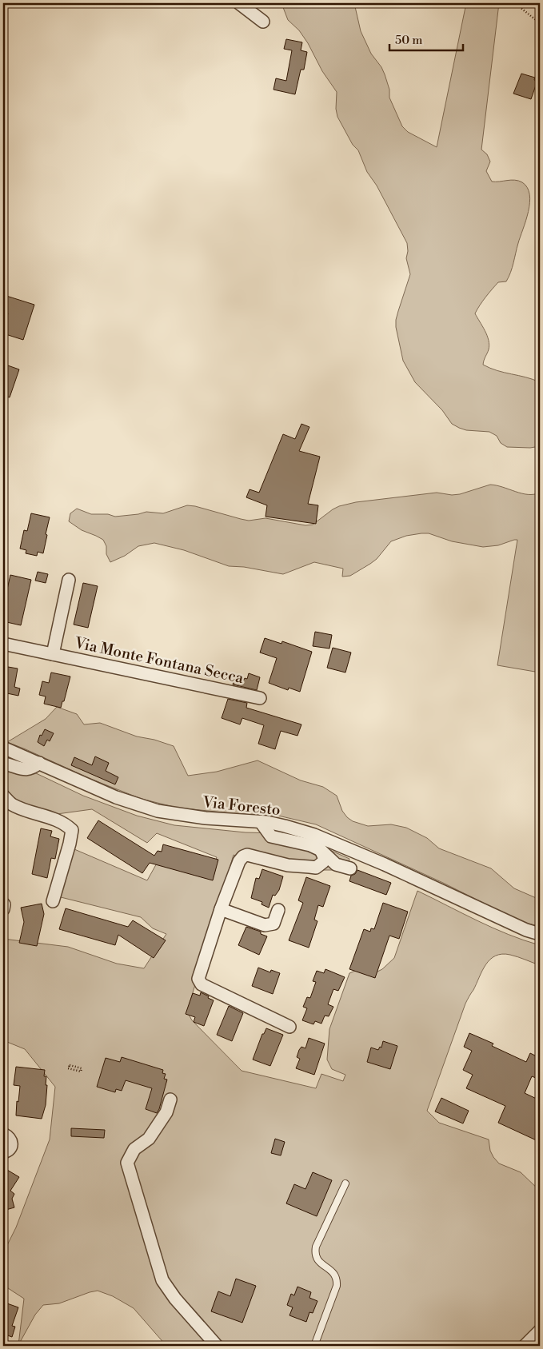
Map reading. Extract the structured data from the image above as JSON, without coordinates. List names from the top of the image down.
{
  "streets": {
    "street": ["Via Monte Fontana Secca", "Via Foresto"]
  },
  "scale_bar": "50 m"
}
